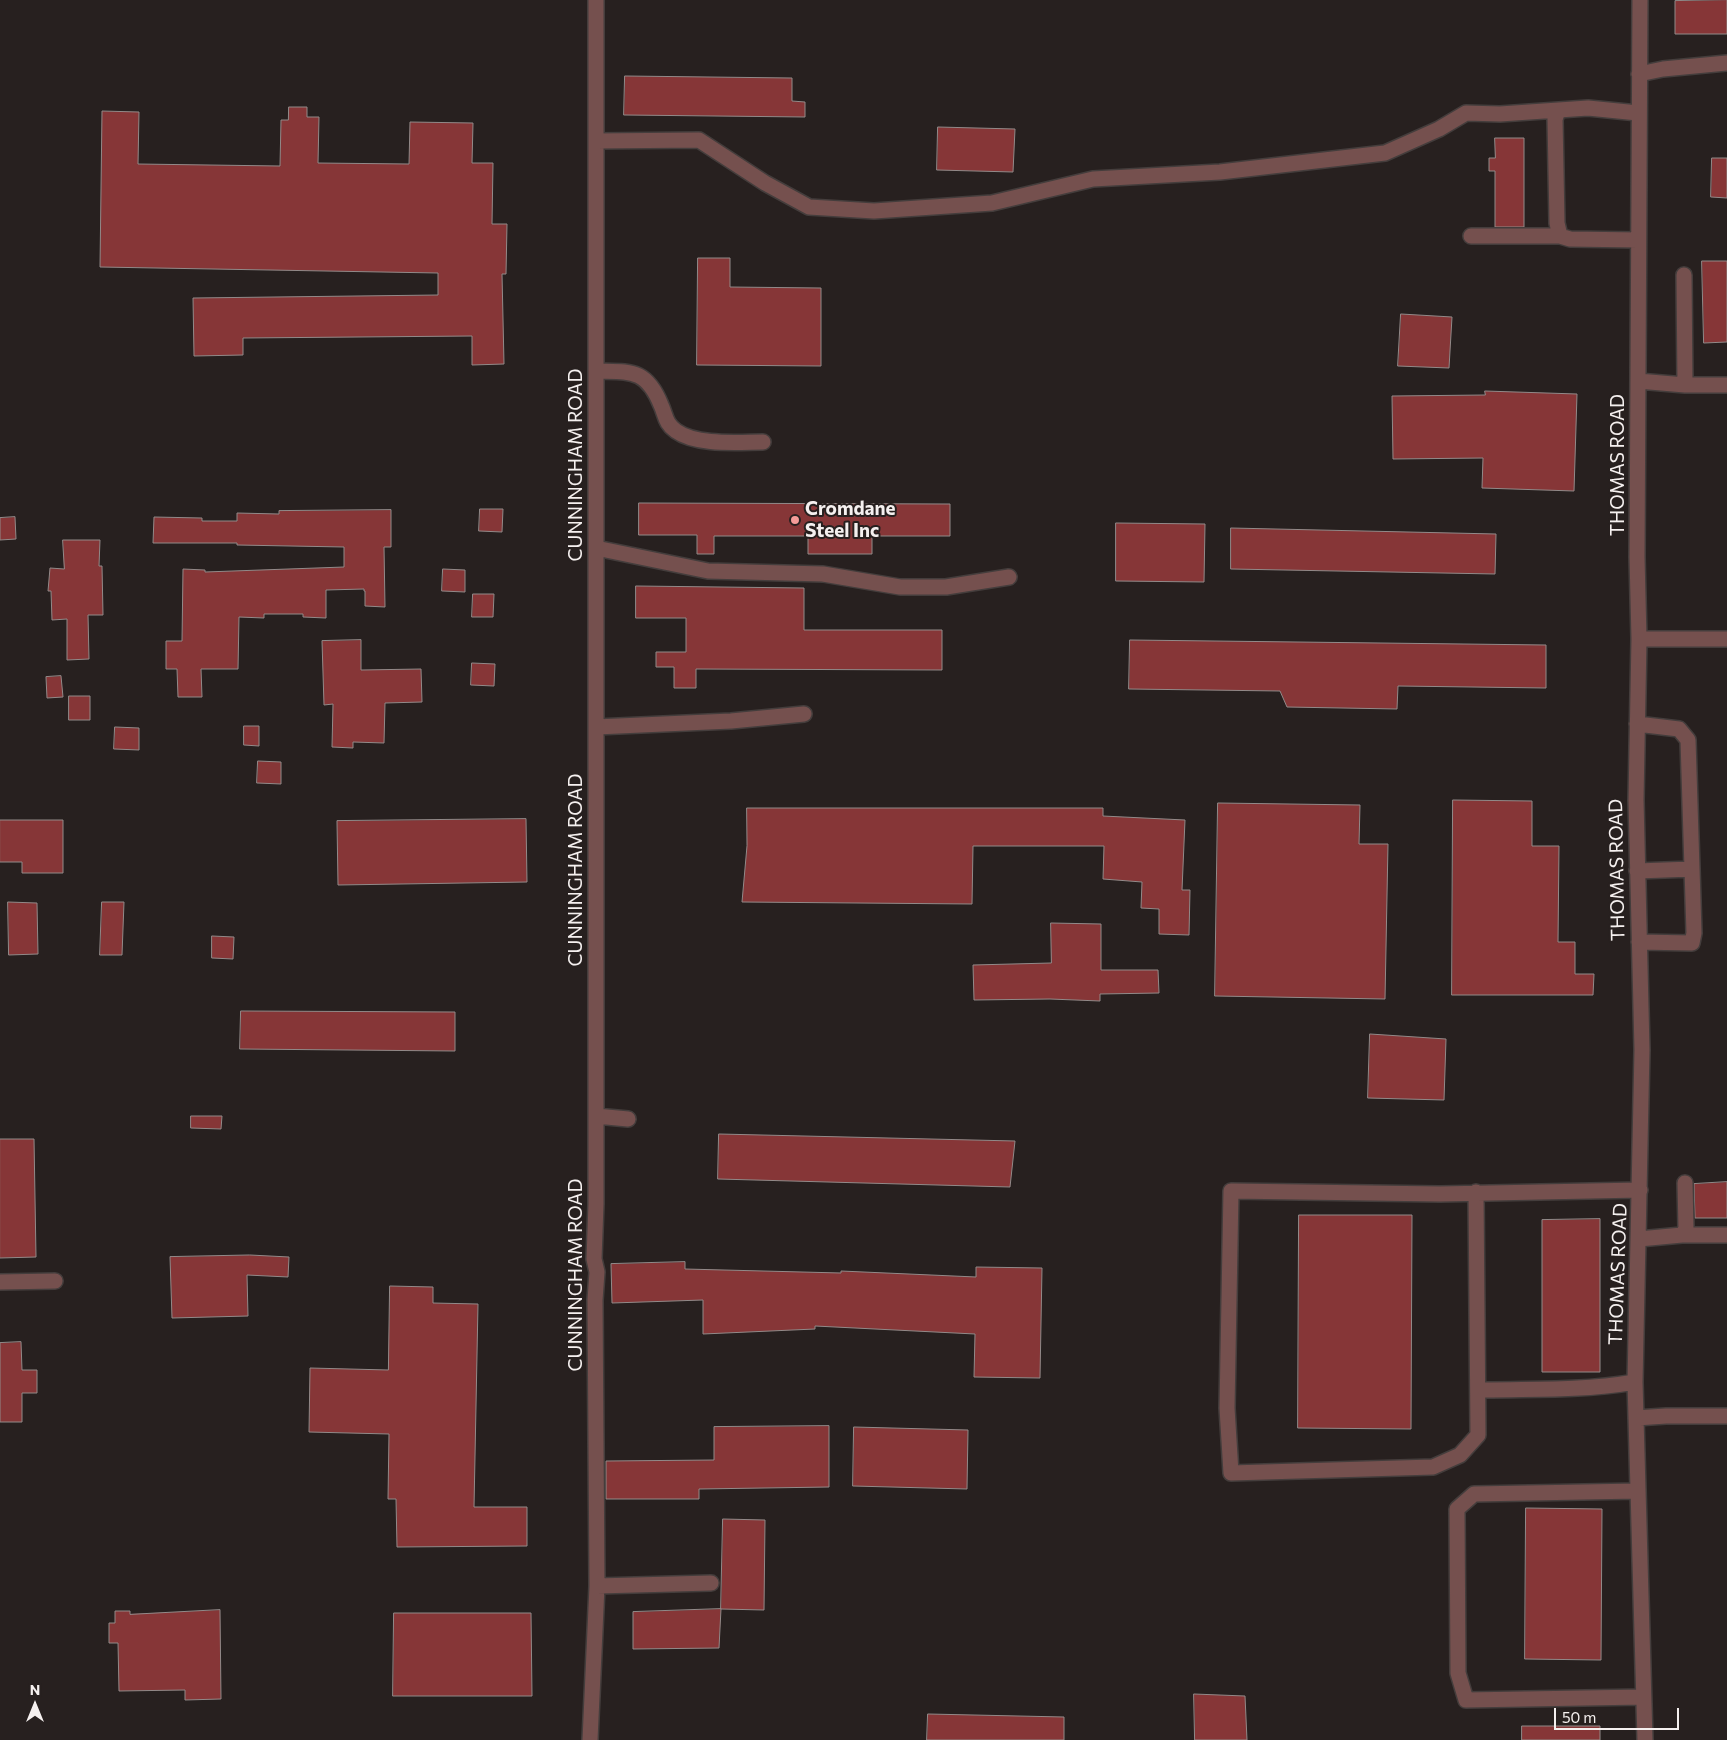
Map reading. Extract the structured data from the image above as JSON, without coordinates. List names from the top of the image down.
{
  "streets": {
    "street": ["CUNNINGHAM ROAD", "THOMAS ROAD"]
  },
  "places": ["Cromdane Steel Inc"],
  "scale_bar": "50 m",
  "north": "top"
}
